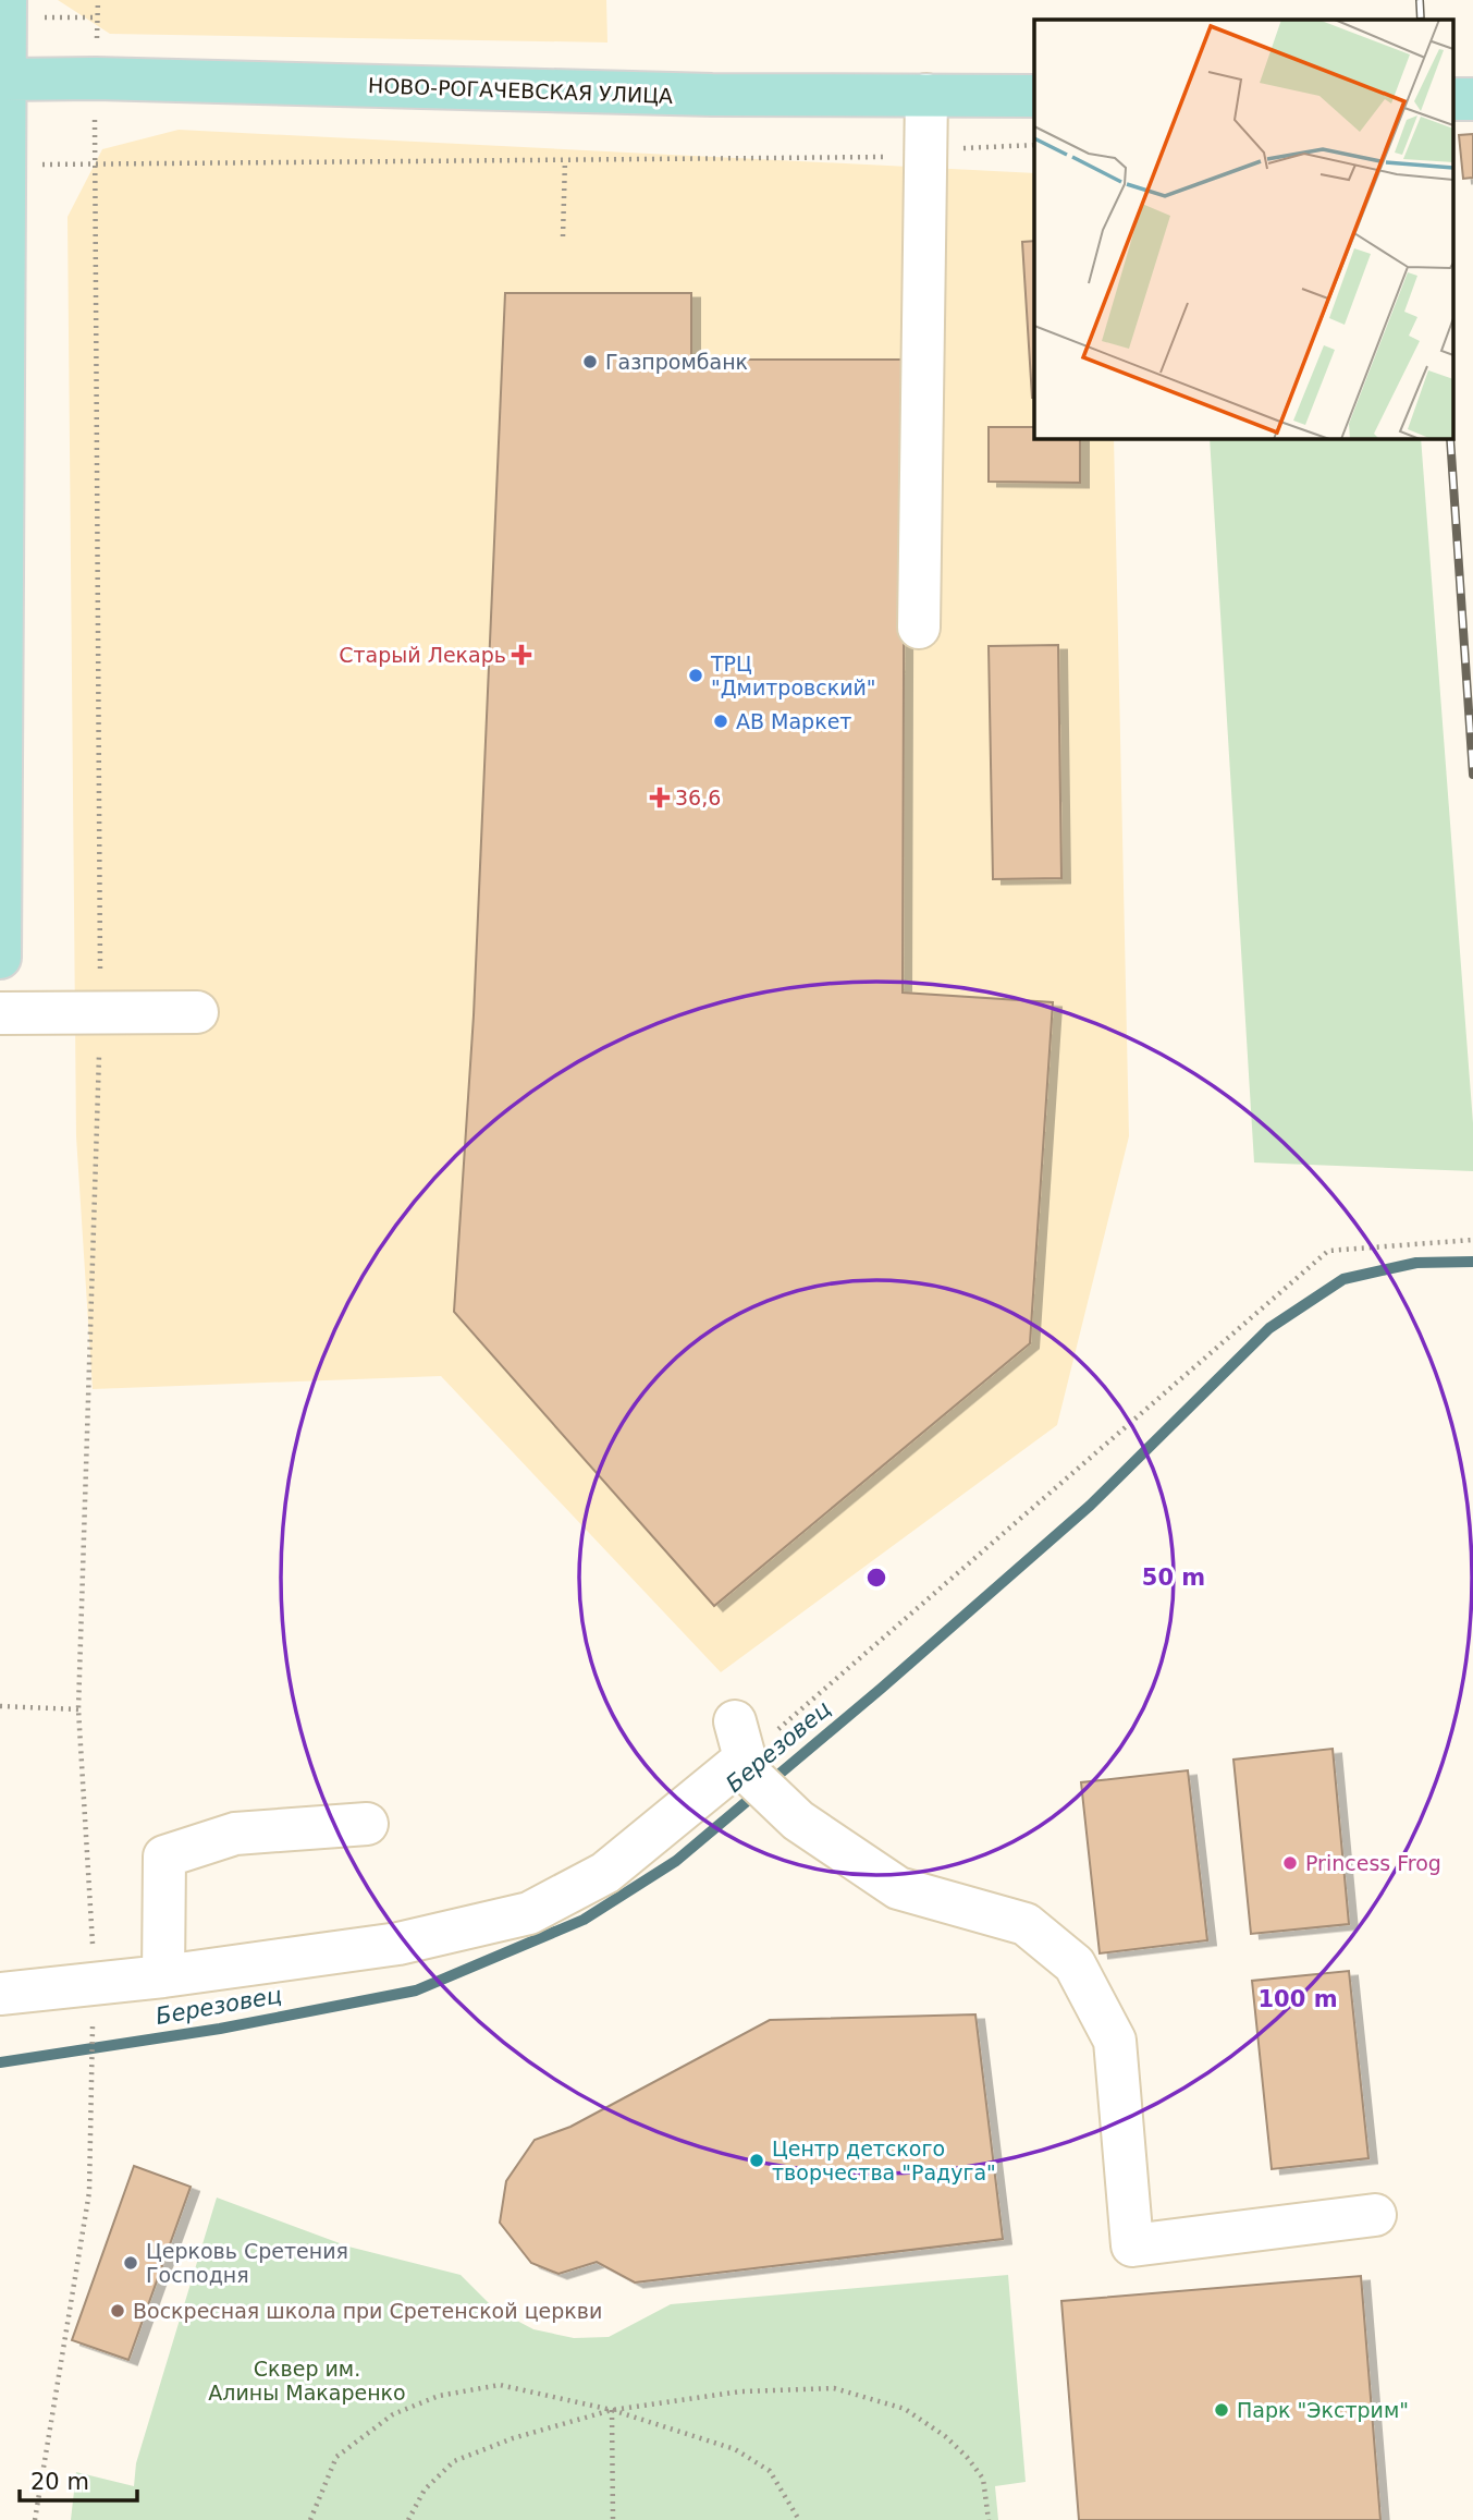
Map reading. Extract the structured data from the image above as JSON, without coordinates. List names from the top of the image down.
{
  "streets": {
    "main road": ["НОВО-РОГАЧЕВСКАЯ УЛИЦА"]
  },
  "water": ["Березовец"],
  "parks": ["Сквер им. Алины Макаренко"],
  "places": {
    "other": [
      "Газпромбанк",
      "ТРЦ \"Дмитровский\"",
      "АВ Маркет",
      "Princess Frog",
      "Центр детского творчества \"Радуга\"",
      "Церковь Сретения Господня",
      "Воскресная школа при Сретенской церкви",
      "Парк \"Экстрим\""
    ],
    "health": ["Старый Лекарь", "36,6"]
  },
  "scale_bar": "20 m",
  "rings": ["50 m", "100 m"]
}
